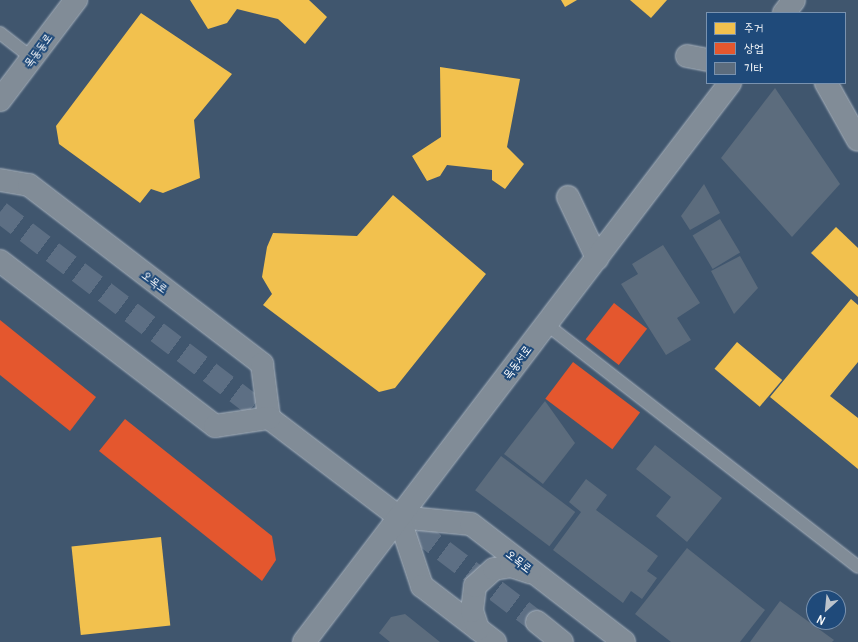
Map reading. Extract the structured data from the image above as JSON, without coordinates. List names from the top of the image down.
{
  "streets": {
    "main road": ["목동동로", "오목로", "목동서로"]
  },
  "crossings": [
    ["오목로", "목동서로"]
  ],
  "legend": ["주거", "상업", "기타"],
  "north": "bottom left"
}
